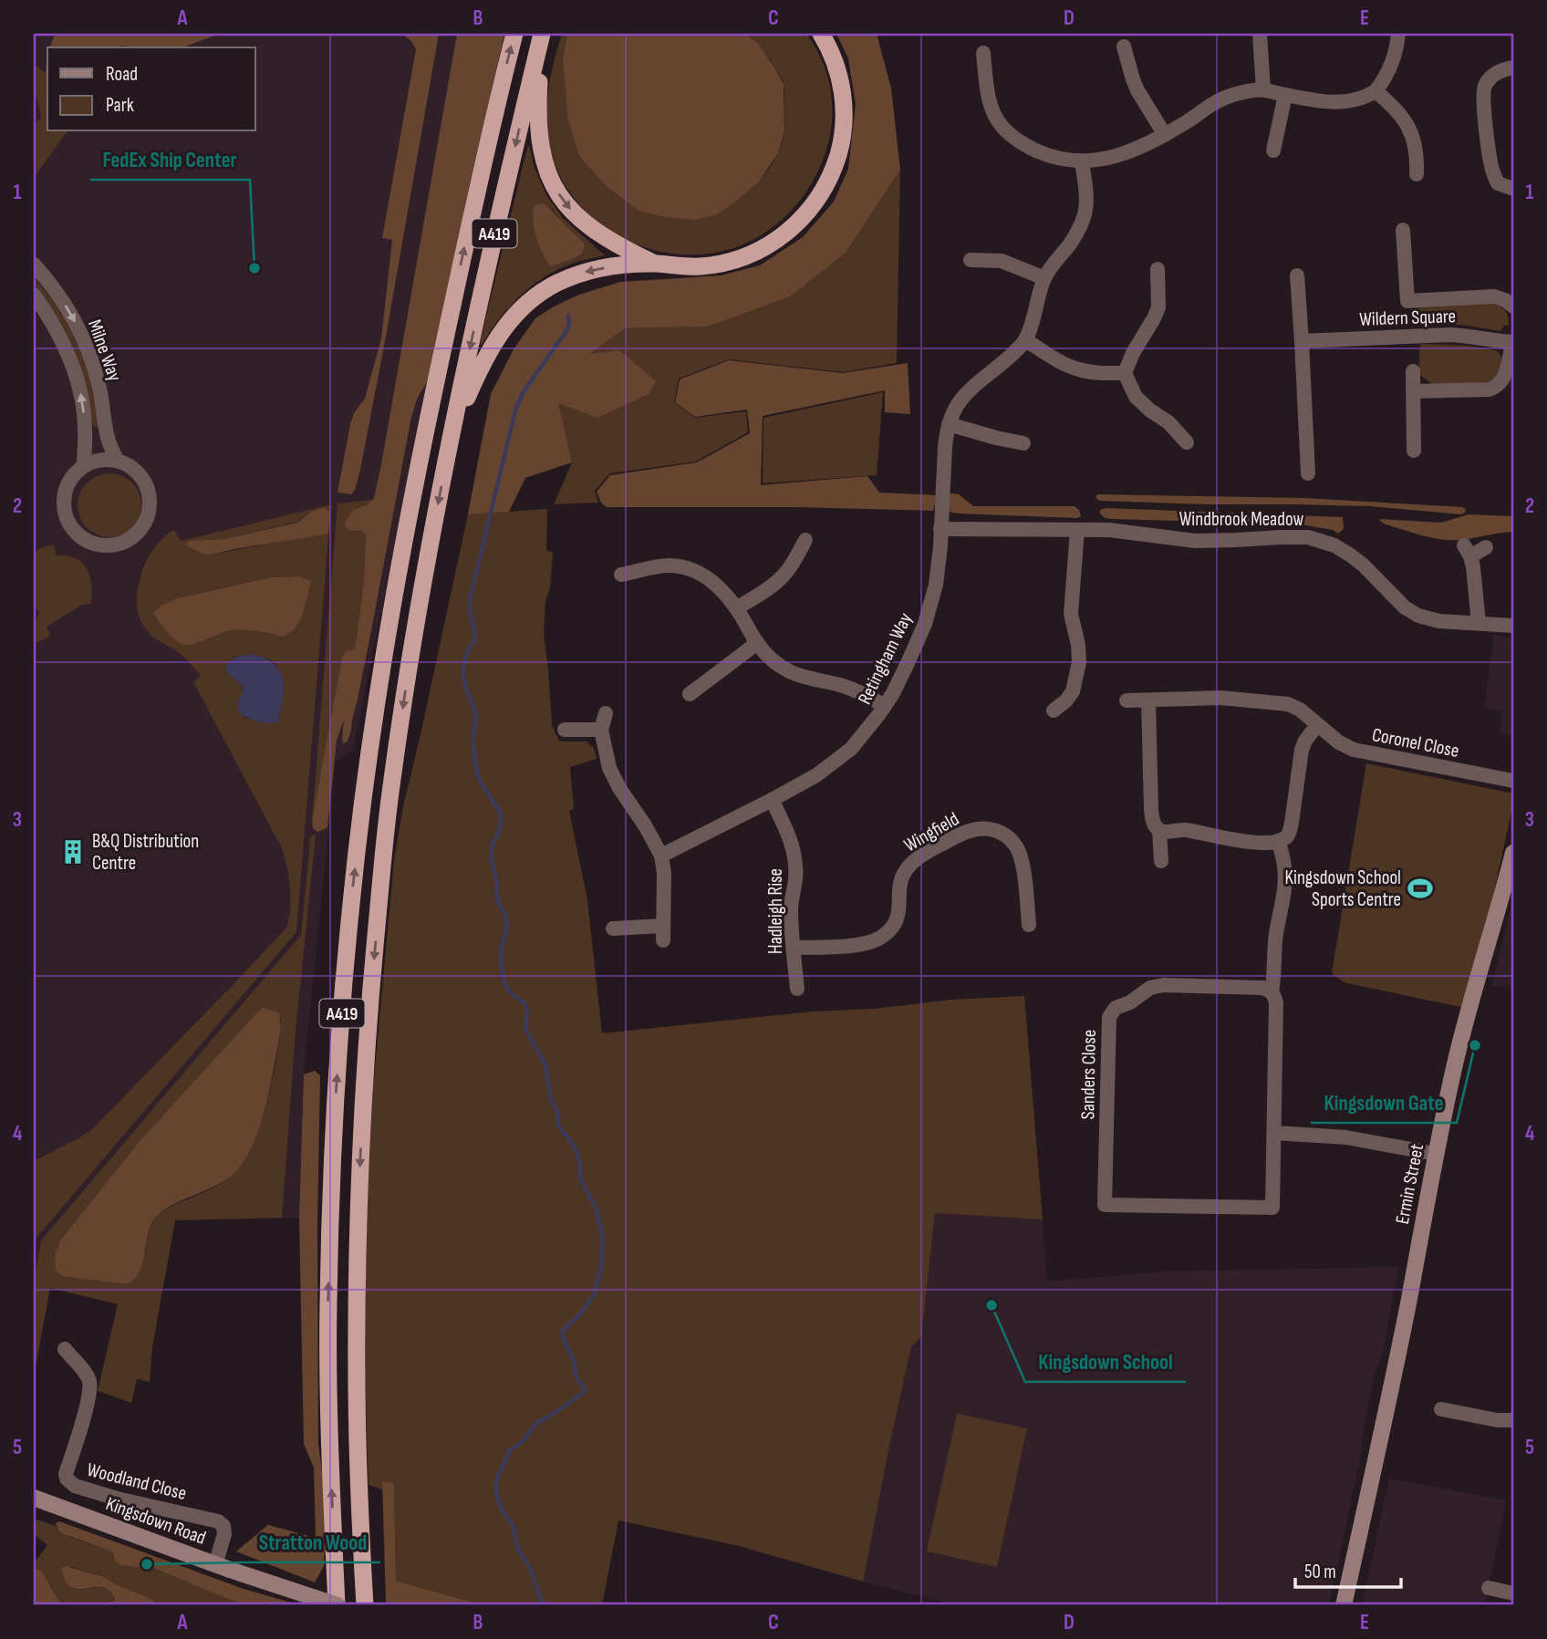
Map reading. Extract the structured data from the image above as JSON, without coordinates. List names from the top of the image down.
{
  "streets": {
    "highway": ["A419"],
    "main road": ["Ermin Street", "Kingsdown Road"],
    "street": [
      "Wildern Square",
      "Milne Way",
      "Windbrook Meadow",
      "Retingham Way",
      "Coronel Close",
      "Wingfield",
      "Hadleigh Rise",
      "Sanders Close",
      "Woodland Close"
    ]
  },
  "crossings": [
    ["A419", "Kingsdown Road"],
    ["Windbrook Meadow", "Retingham Way"],
    ["Retingham Way", "Hadleigh Rise"],
    ["Wingfield", "Hadleigh Rise"],
    ["Woodland Close", "Kingsdown Road"]
  ],
  "places": {
    "other": [
      "FedEx Ship Center",
      "Kingsdown Gate",
      "Kingsdown School",
      "Stratton Wood"
    ],
    "building": ["B&Q Distribution Centre"],
    "sports": ["Kingsdown School Sports Centre"]
  },
  "legend": ["Road", "Park"],
  "scale_bar": "50 m",
  "grid": {
    "columns": [
      "A",
      "B",
      "C",
      "D",
      "E"
    ],
    "rows": [
      "1",
      "2",
      "3",
      "4",
      "5"
    ]
  }
}
